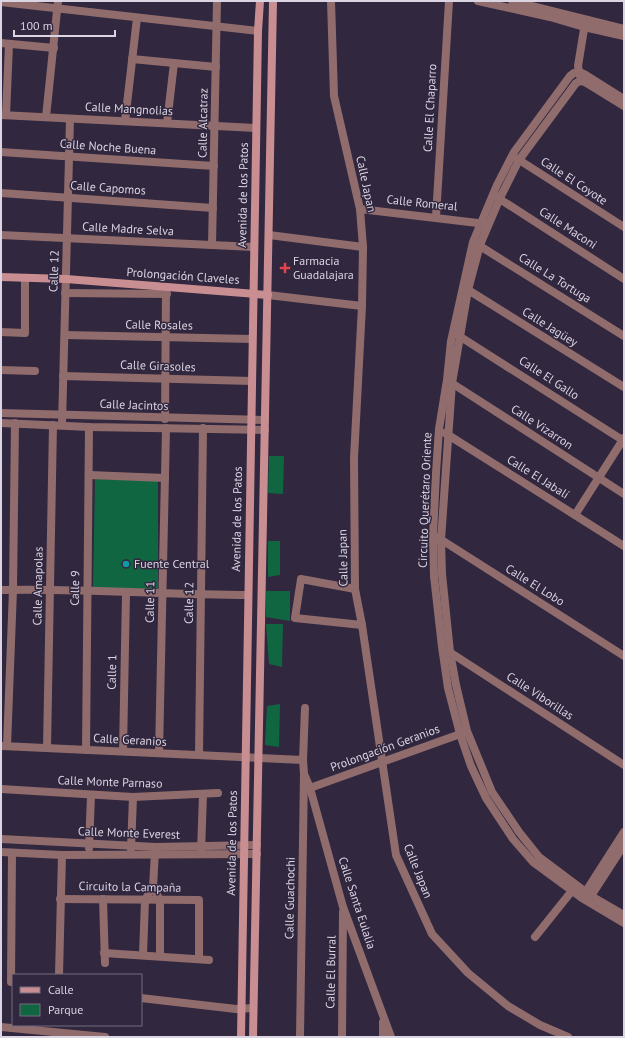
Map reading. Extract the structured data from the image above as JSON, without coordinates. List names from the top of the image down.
{
  "streets": {
    "street": [
      "Calle El Chaparro",
      "Calle Mangnolias",
      "Calle Alcatraz",
      "Calle Noche Buena",
      "Calle El Coyote",
      "Calle Japan",
      "Calle Capomos",
      "Avenida de los Patos",
      "Calle Romeral",
      "Calle Maconi",
      "Calle Madre Selva",
      "Calle 12",
      "Prolongación Claveles",
      "Calle La Tortuga",
      "Calle Rosales",
      "Calle Jagüey",
      "Calle Girasoles",
      "Calle El Gallo",
      "Calle Jacintos",
      "Calle Vizarron",
      "Calle El Jabalí",
      "Circuito Querétaro Oriente",
      "Calle El Lobo",
      "Calle Amapolas",
      "Calle 9",
      "Calle 11",
      "Calle 1",
      "Calle Viborillas",
      "Calle Geranios",
      "Prolongación Geranios",
      "Calle Monte Parnaso",
      "Calle Monte Everest",
      "Circuito la Campaña",
      "Calle Guachochi",
      "Calle Santa Eulalia",
      "Calle El Burral"
    ]
  },
  "crossings": [
    ["Calle El Chaparro", "Calle Romeral"],
    ["Calle Mangnolias", "Calle Alcatraz"],
    ["Calle Mangnolias", "Avenida de los Patos"],
    ["Calle Mangnolias", "Calle 12"],
    ["Calle Alcatraz", "Calle Noche Buena"],
    ["Calle Alcatraz", "Calle Capomos"],
    ["Calle Alcatraz", "Calle Madre Selva"],
    ["Calle Noche Buena", "Calle 12"],
    ["Calle El Coyote", "Circuito Querétaro Oriente"],
    ["Calle Japan", "Calle Romeral"],
    ["Calle Japan", "Prolongación Claveles"],
    ["Calle Japan", "Prolongación Geranios"],
    ["Calle Capomos", "Calle 12"],
    ["Avenida de los Patos", "Calle Madre Selva"],
    ["Avenida de los Patos", "Prolongación Claveles"],
    ["Avenida de los Patos", "Calle Rosales"],
    ["Avenida de los Patos", "Calle Girasoles"],
    ["Avenida de los Patos", "Calle Jacintos"],
    ["Avenida de los Patos", "Calle Geranios"],
    ["Avenida de los Patos", "Calle Monte Everest"],
    ["Calle Romeral", "Circuito Querétaro Oriente"],
    ["Calle Maconi", "Circuito Querétaro Oriente"],
    ["Calle Madre Selva", "Calle 12"],
    ["Calle 12", "Prolongación Claveles"],
    ["Calle 12", "Calle Rosales"],
    ["Calle 12", "Calle Girasoles"],
    ["Calle 12", "Calle Jacintos"],
    ["Calle 12", "Calle Geranios"],
    ["Calle La Tortuga", "Circuito Querétaro Oriente"],
    ["Calle Jagüey", "Circuito Querétaro Oriente"],
    ["Calle El Gallo", "Circuito Querétaro Oriente"],
    ["Calle Jacintos", "Calle Amapolas"],
    ["Calle Jacintos", "Calle 9"],
    ["Calle Jacintos", "Calle 11"],
    ["Calle Vizarron", "Circuito Querétaro Oriente"],
    ["Calle El Jabalí", "Circuito Querétaro Oriente"],
    ["Circuito Querétaro Oriente", "Calle El Lobo"],
    ["Circuito Querétaro Oriente", "Calle Viborillas"],
    ["Circuito Querétaro Oriente", "Prolongación Geranios"],
    ["Calle Amapolas", "Calle Geranios"],
    ["Calle 9", "Calle Geranios"],
    ["Calle 11", "Calle Geranios"],
    ["Calle 1", "Calle Geranios"],
    ["Prolongación Geranios", "Calle Guachochi"],
    ["Prolongación Geranios", "Calle Santa Eulalia"],
    ["Calle Guachochi", "Calle Santa Eulalia"],
    ["Calle Santa Eulalia", "Calle El Burral"]
  ],
  "places": {
    "health": ["Farmacia Guadalajara"],
    "other": ["Fuente Central"]
  },
  "legend": ["Calle", "Parque"],
  "scale_bar": "100 m"
}
